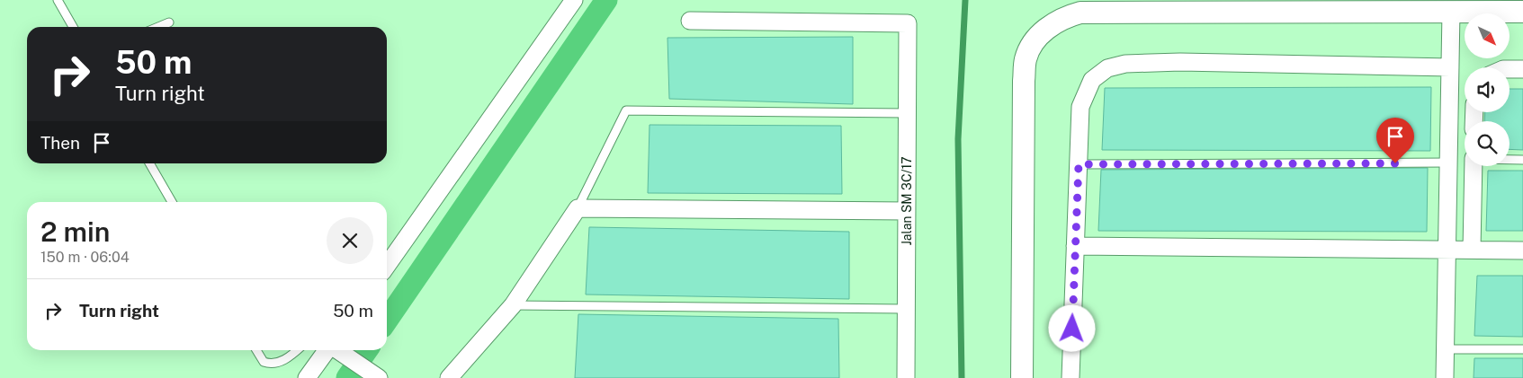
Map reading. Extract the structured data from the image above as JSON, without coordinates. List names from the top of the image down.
{
  "streets": {
    "street": ["Jalan SM 3C/17"]
  },
  "north": "bottom right",
  "page": {
    "turn": ["50 m", "Turn right"],
    "then": "Then",
    "heading": ["2 min", "150 m · 06:04"],
    "list": [
      {
        "name": "Turn right",
        "value": "50 m"
      }
    ]
  }
}
